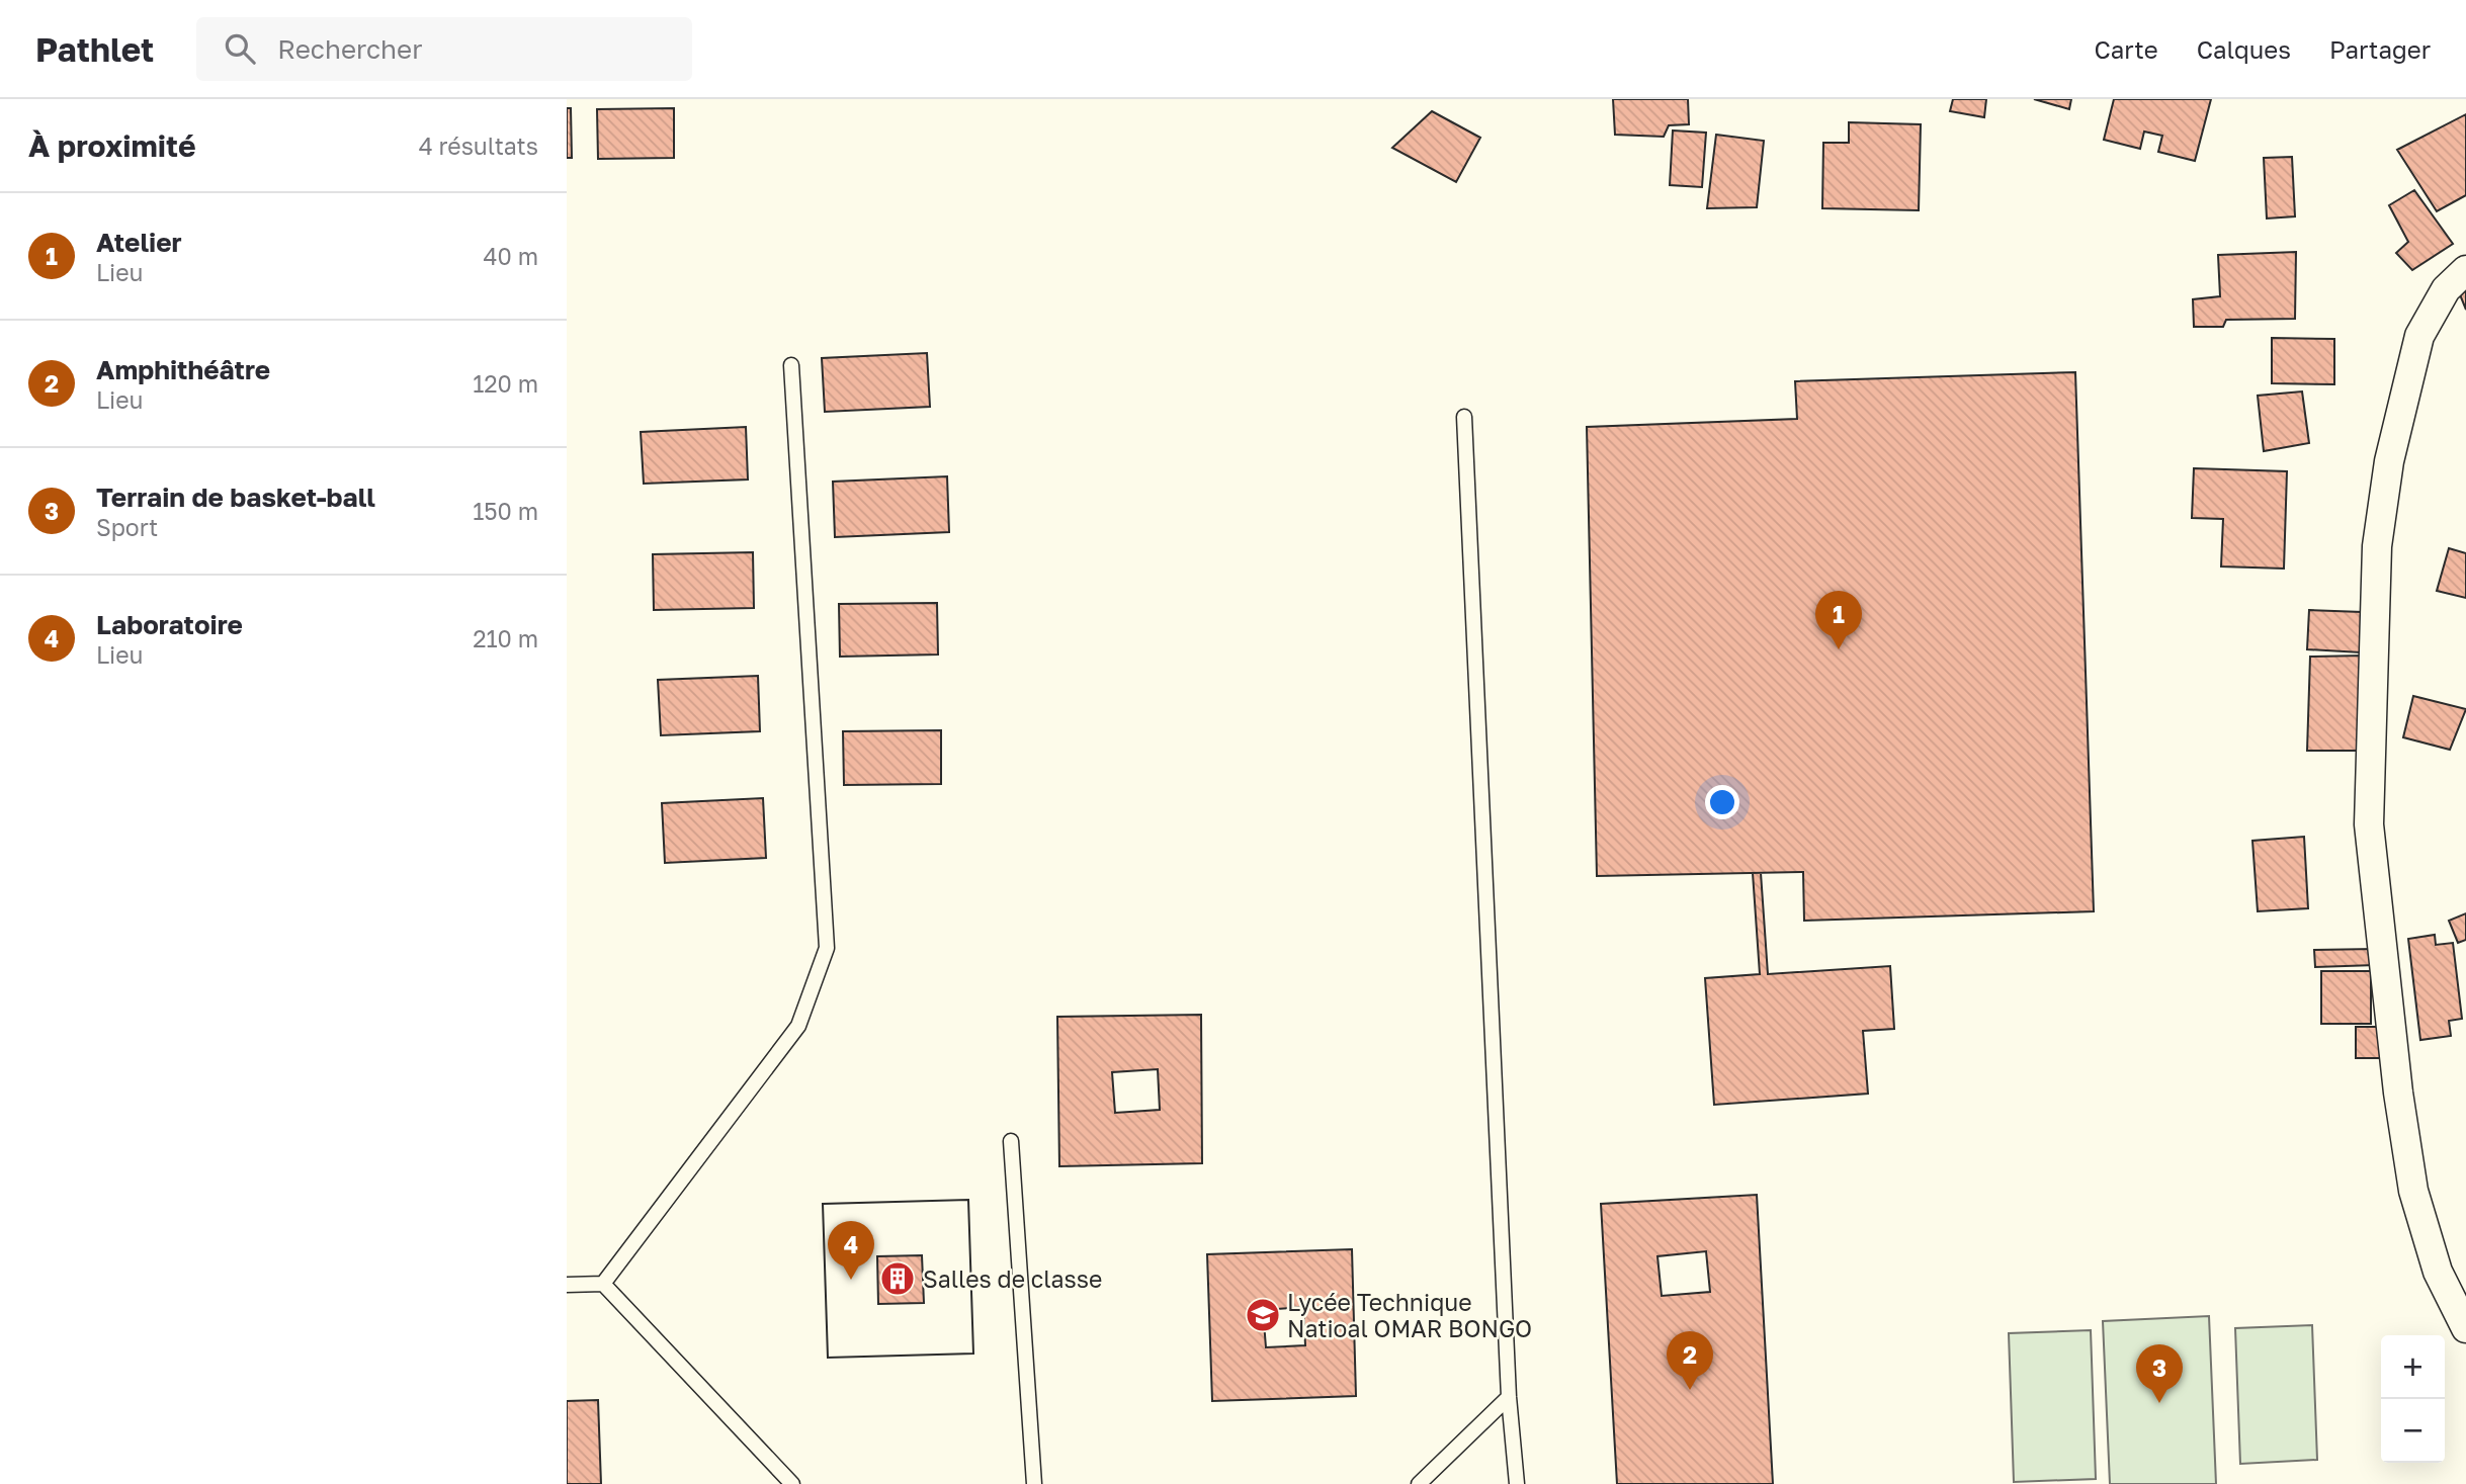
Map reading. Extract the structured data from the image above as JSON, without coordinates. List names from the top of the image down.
{
  "places": {
    "building": ["Salles de classe"],
    "school or university": ["Lycée Technique Natioal OMAR BONGO"]
  },
  "page": {
    "header": "Pathlet",
    "search": "Rechercher",
    "nav": ["Carte", "Calques", "Partager"],
    "heading": ["À proximité", "4 résultats"],
    "list": [
      {
        "mark": "1",
        "name": "Atelier",
        "note": "Lieu",
        "value": "40 m"
      },
      {
        "mark": "2",
        "name": "Amphithéâtre",
        "note": "Lieu",
        "value": "120 m"
      },
      {
        "mark": "3",
        "name": "Terrain de basket-ball",
        "note": "Sport",
        "value": "150 m"
      },
      {
        "mark": "4",
        "name": "Laboratoire",
        "note": "Lieu",
        "value": "210 m"
      }
    ],
    "pins": [
      "1",
      "4",
      "2",
      "3"
    ],
    "map_buttons": ["+", "−"]
  }
}
